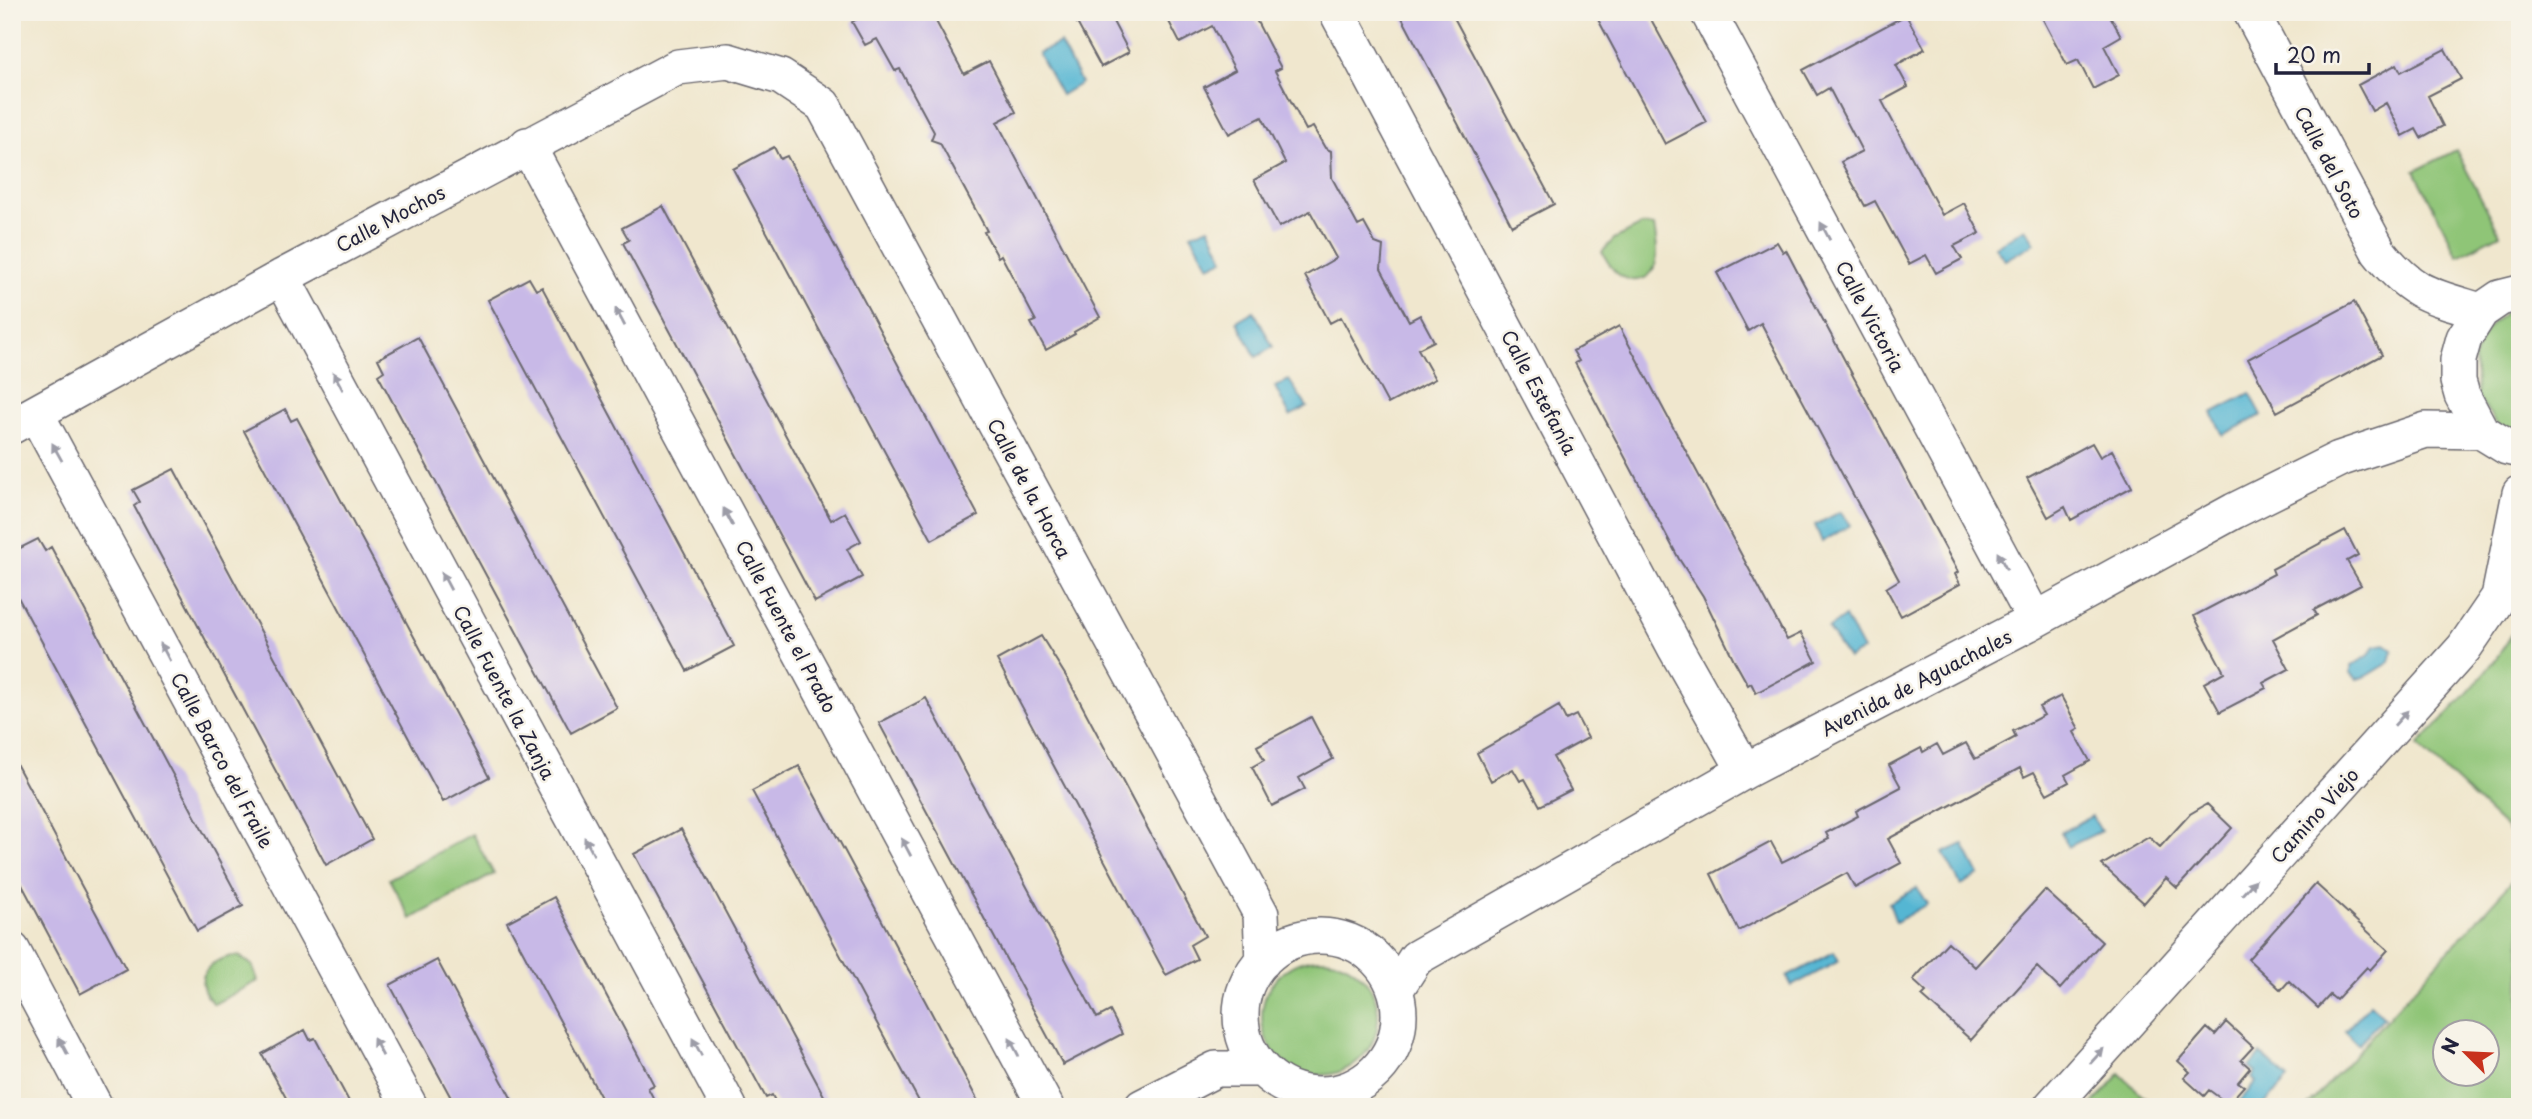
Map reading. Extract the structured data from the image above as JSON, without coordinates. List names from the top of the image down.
{
  "streets": {
    "street": [
      "Calle del Soto",
      "Calle Mochos",
      "Calle Victoria",
      "Calle Estefanía",
      "Calle de la Horca",
      "Calle Fuente el Prado",
      "Avenida de Aguachales",
      "Calle Fuente la Zanja",
      "Calle Barco del Fraile",
      "Camino Viejo"
    ]
  },
  "crossings": [
    ["Calle Mochos", "Calle de la Horca"],
    ["Calle Mochos", "Calle Fuente el Prado"],
    ["Calle Mochos", "Calle Fuente la Zanja"],
    ["Calle Mochos", "Calle Barco del Fraile"],
    ["Calle Victoria", "Avenida de Aguachales"],
    ["Calle Estefanía", "Avenida de Aguachales"],
    ["Calle de la Horca", "Avenida de Aguachales"]
  ],
  "one_way": [
    "Calle Victoria",
    "Calle Fuente el Prado",
    "Calle Fuente la Zanja",
    "Calle Barco del Fraile",
    "Camino Viejo"
  ],
  "scale_bar": "20 m",
  "north": "top left"
}
